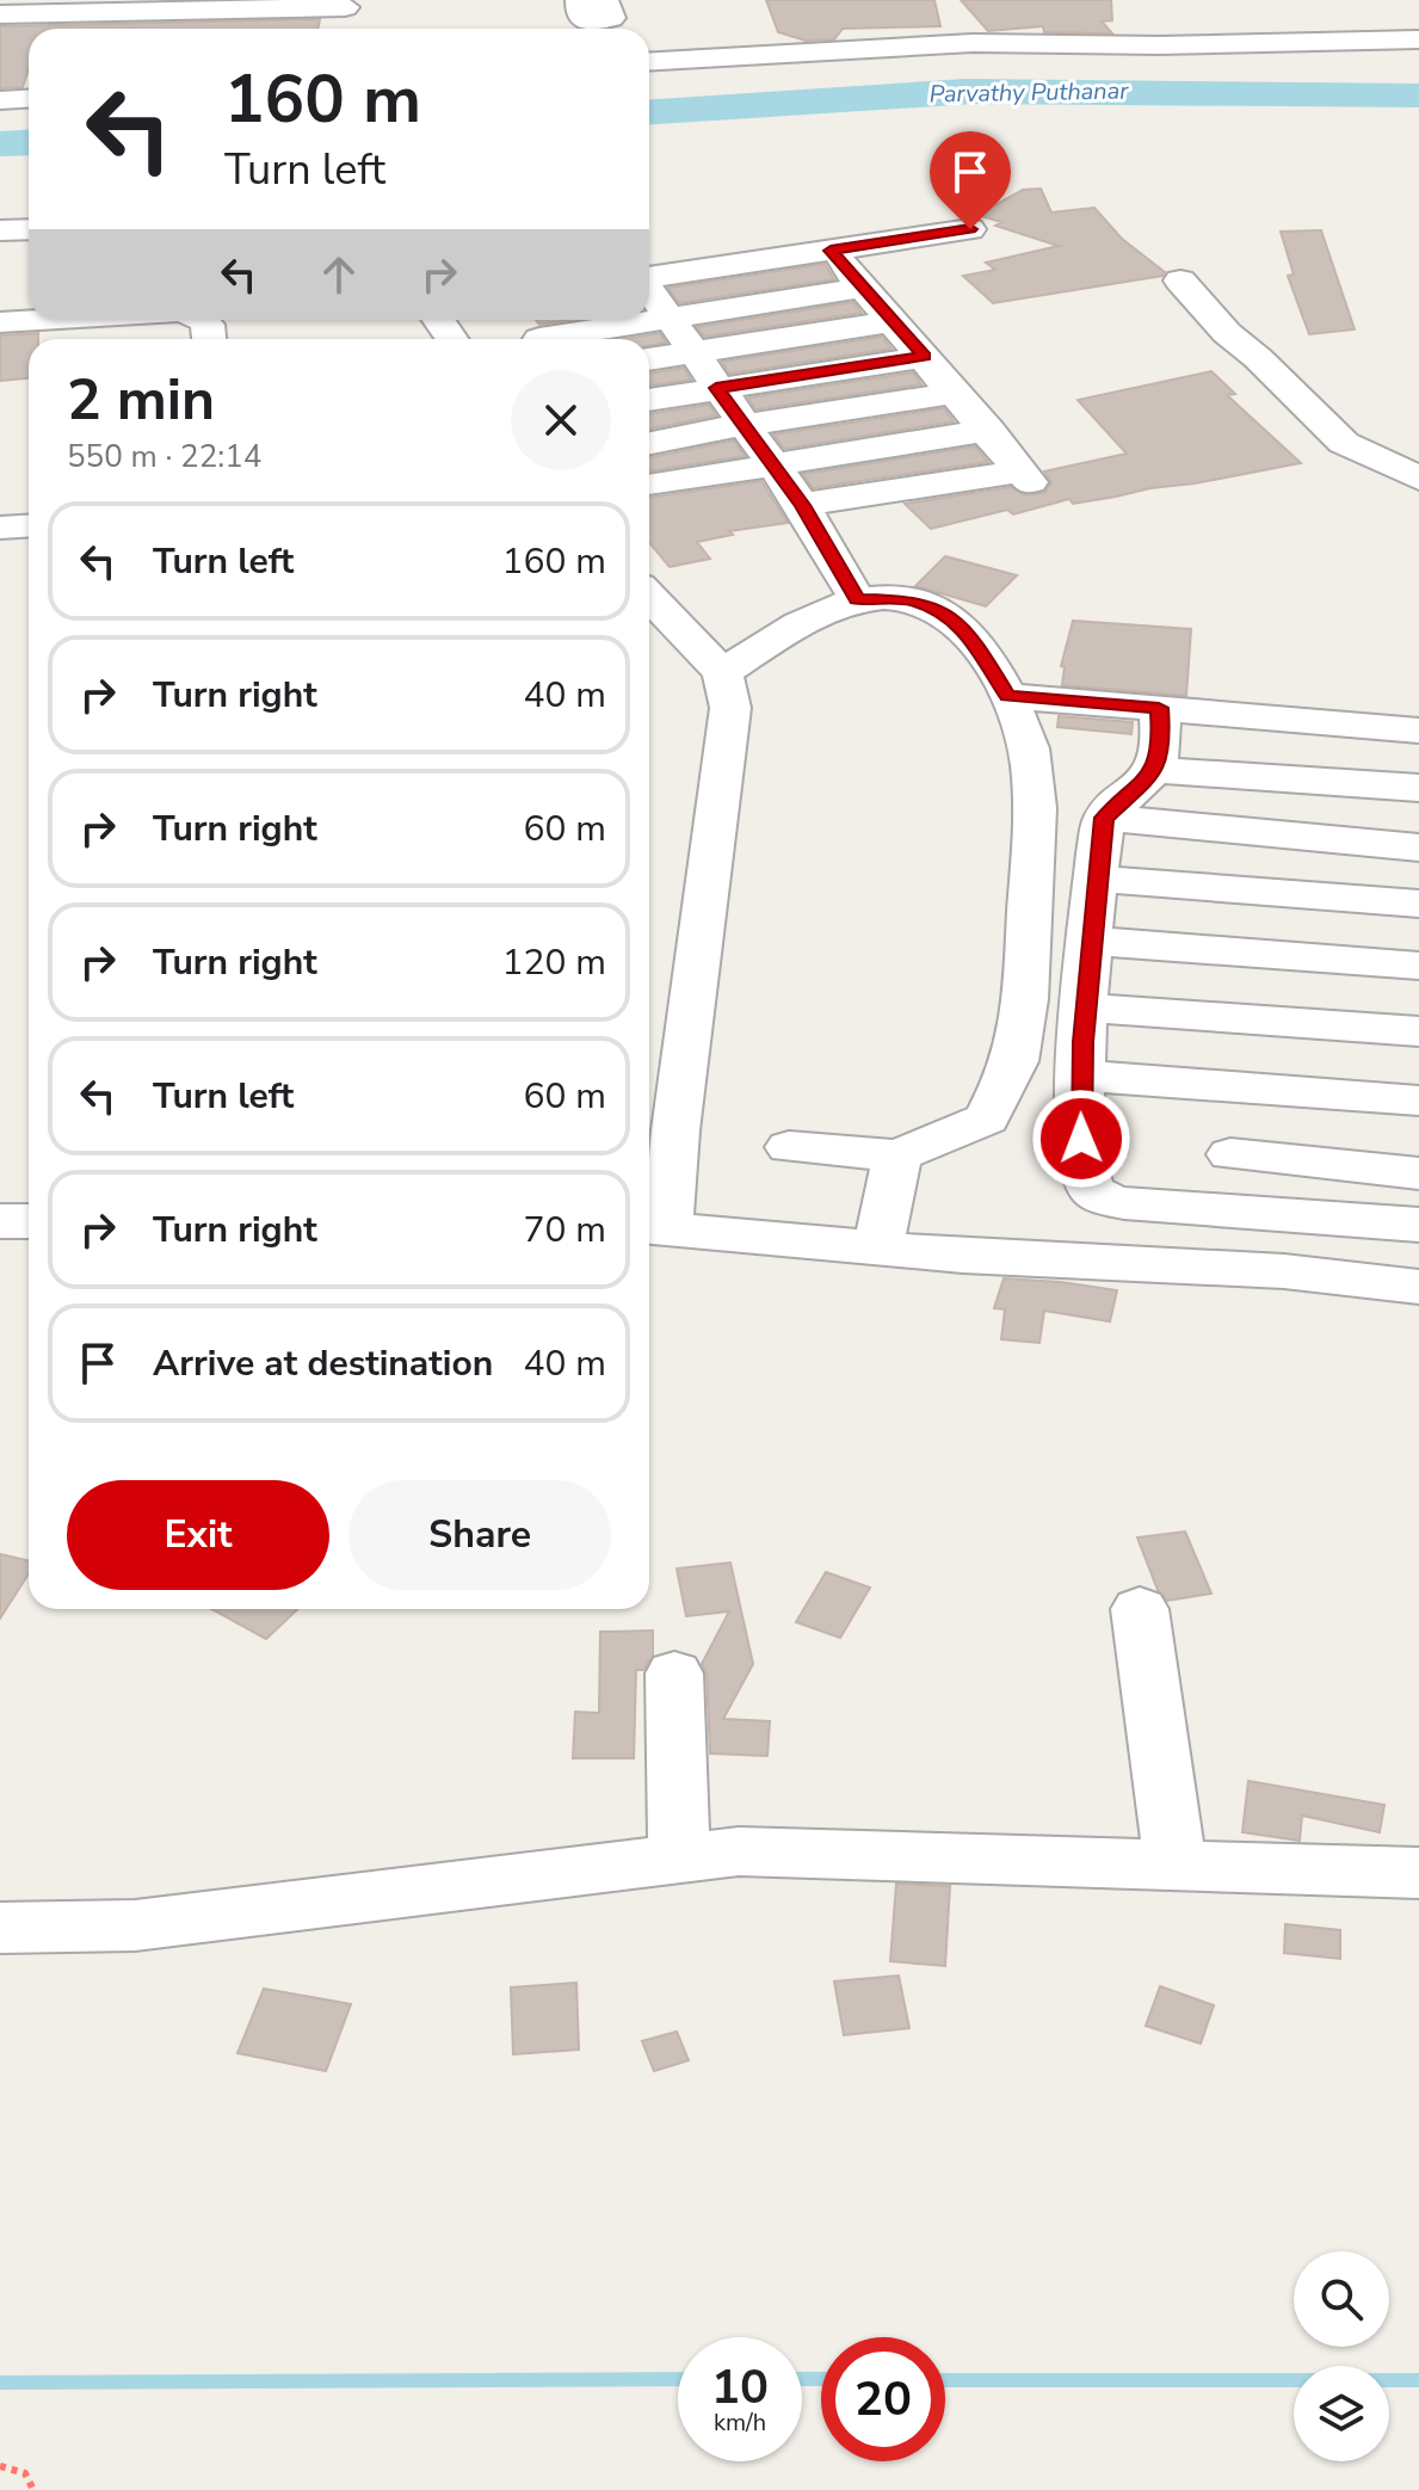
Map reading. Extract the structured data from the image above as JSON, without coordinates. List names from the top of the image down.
{
  "water": ["Parvathy Puthanar"],
  "page": {
    "turn": ["160 m", "Turn left"],
    "heading": ["2 min", "550 m · 22:14"],
    "list": [
      {
        "name": "Turn left",
        "value": "160 m"
      },
      {
        "name": "Turn right",
        "value": "40 m"
      },
      {
        "name": "Turn right",
        "value": "60 m"
      },
      {
        "name": "Turn right",
        "value": "120 m"
      },
      {
        "name": "Turn left",
        "value": "60 m"
      },
      {
        "name": "Turn right",
        "value": "70 m"
      },
      {
        "name": "Arrive at destination",
        "value": "40 m"
      }
    ],
    "buttons": ["Exit", "Share"],
    "speed": "10 km/h",
    "limit": "20"
  }
}
